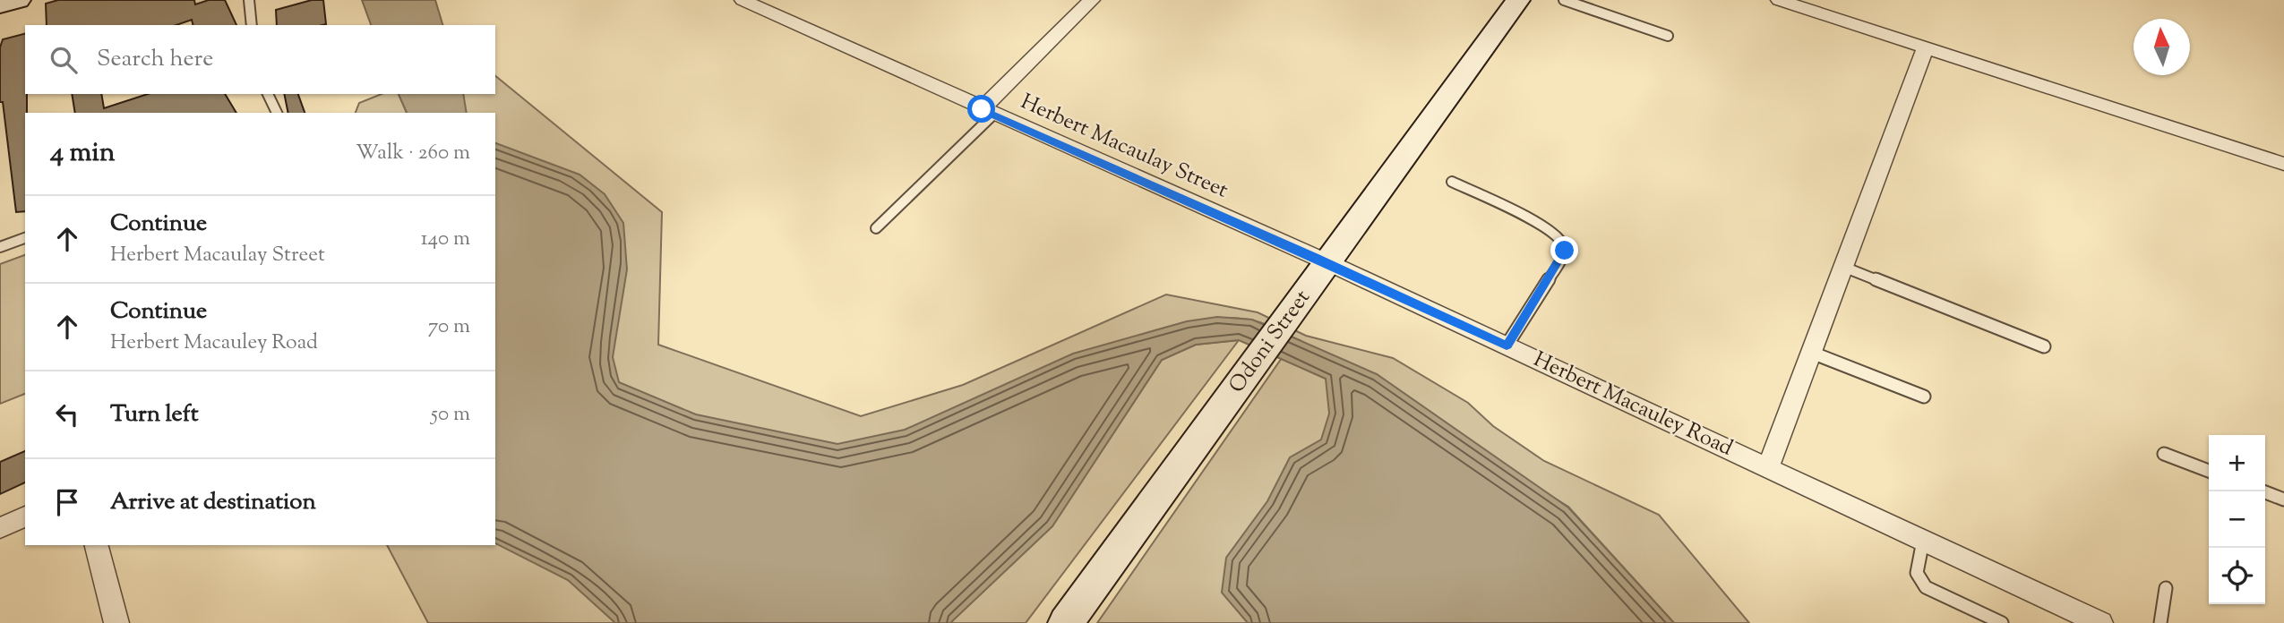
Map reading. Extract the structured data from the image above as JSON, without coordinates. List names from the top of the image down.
{
  "streets": {
    "street": ["Herbert Macaulay Street", "Odoni Street", "Herbert Macauley Road"]
  },
  "crossings": [
    ["Herbert Macaulay Street", "Odoni Street"],
    ["Herbert Macaulay Street", "Herbert Macauley Road"],
    ["Odoni Street", "Herbert Macauley Road"]
  ],
  "north": "top",
  "page": {
    "search": "Search here",
    "heading": ["4 min", "Walk · 260 m"],
    "list": [
      ["Continue", "Herbert Macaulay Street", "140 m"],
      ["Continue", "Herbert Macauley Road", "70 m"],
      ["Turn left", "50 m"],
      "Arrive at destination"
    ],
    "map_buttons": ["+", "−"]
  }
}
